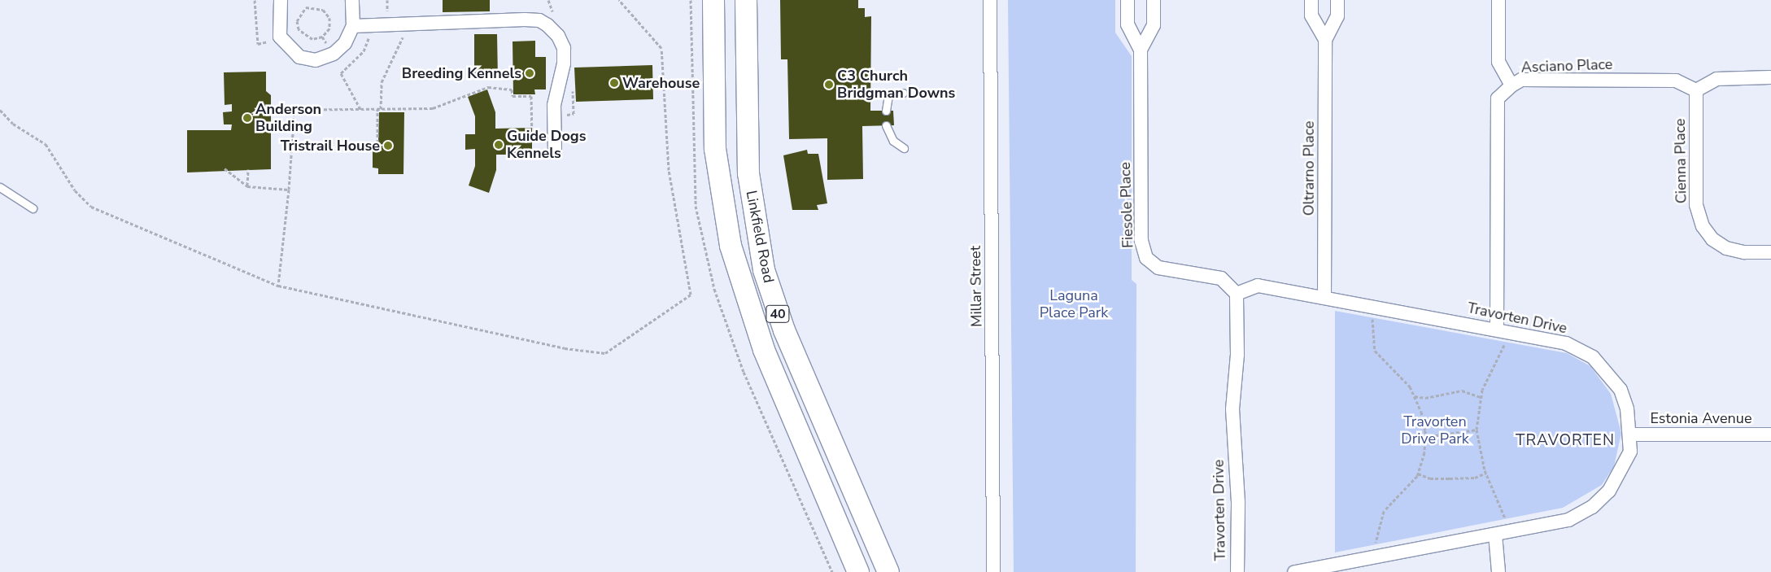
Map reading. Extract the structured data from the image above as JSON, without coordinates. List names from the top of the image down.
{
  "streets": {
    "main road": ["Linkfield Road", "40"],
    "street": [
      "Asciano Place",
      "Cienna Place",
      "Oltrarno Place",
      "Fiesole Place",
      "Millar Street",
      "Travorten Drive",
      "Estonia Avenue"
    ]
  },
  "crossings": [
    ["Asciano Place", "Cienna Place"],
    ["Asciano Place", "Travorten Drive"],
    ["Oltrarno Place", "Travorten Drive"],
    ["Fiesole Place", "Travorten Drive"],
    ["Travorten Drive", "Estonia Avenue"]
  ],
  "districts": ["TRAVORTEN"],
  "parks": ["Laguna Place Park", "Travorten Drive Park"],
  "places": [
    "Breeding Kennels",
    "Warehouse",
    "C3 Church Bridgman Downs",
    "Anderson Building",
    "Guide Dogs Kennels",
    "Tristrail House"
  ]
}
